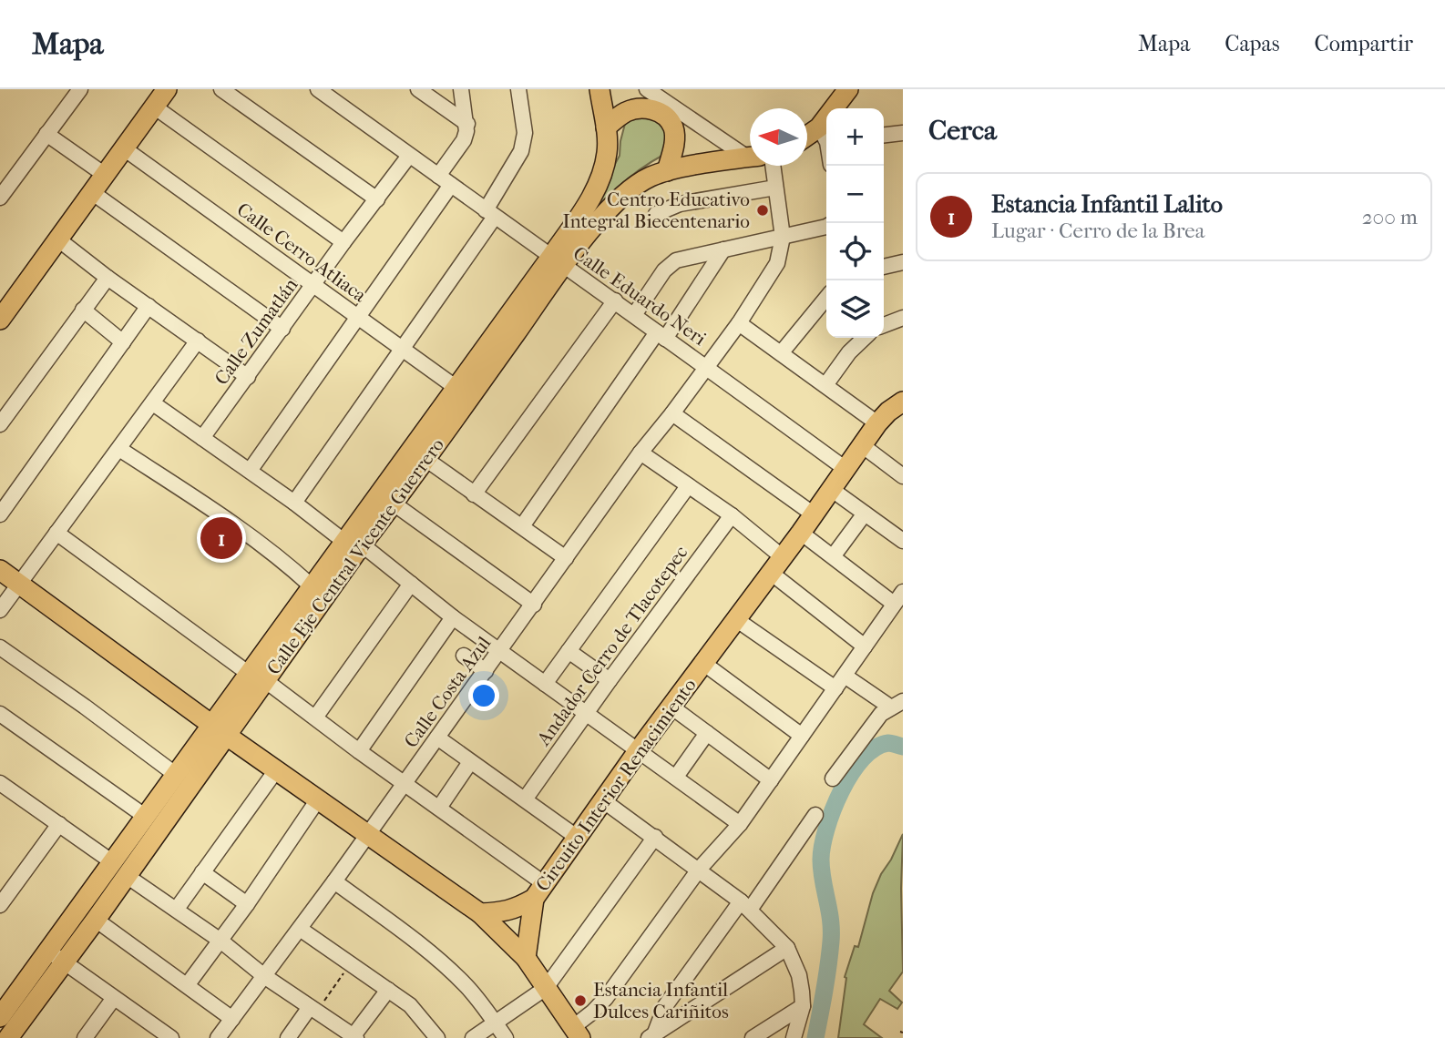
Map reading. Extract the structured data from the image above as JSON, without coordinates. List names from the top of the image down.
{
  "streets": {
    "main road": ["Calle Eje Central Vicente Guerrero", "Circuito Interior Renacimiento"],
    "street": [
      "Calle Cerro Atliaca",
      "Calle Eduardo Neri",
      "Calle Zumatlán",
      "Andador Cerro de Tlacotepec",
      "Calle Costa Azul"
    ]
  },
  "crossings": [
    ["Calle Cerro Atliaca", "Calle Zumatlán"],
    ["Calle Cerro Atliaca", "Calle Eje Central Vicente Guerrero"],
    ["Calle Eduardo Neri", "Calle Zumatlán"],
    ["Calle Eduardo Neri", "Calle Eje Central Vicente Guerrero"],
    ["Calle Eduardo Neri", "Calle Costa Azul"],
    ["Calle Eduardo Neri", "Circuito Interior Renacimiento"]
  ],
  "places": ["Centro Educativo Integral Biecentenario", "Estancia Infantil Dulces Cariñitos"],
  "north": "left",
  "page": {
    "header": "Mapa",
    "nav": ["Mapa", "Capas", "Compartir"],
    "heading": "Cerca",
    "map_buttons": ["+", "−"],
    "list": [
      {
        "mark": "1",
        "name": "Estancia Infantil Lalito",
        "note": "Lugar · Cerro de la Brea",
        "value": "200 m"
      }
    ],
    "pins": "1"
  }
}
